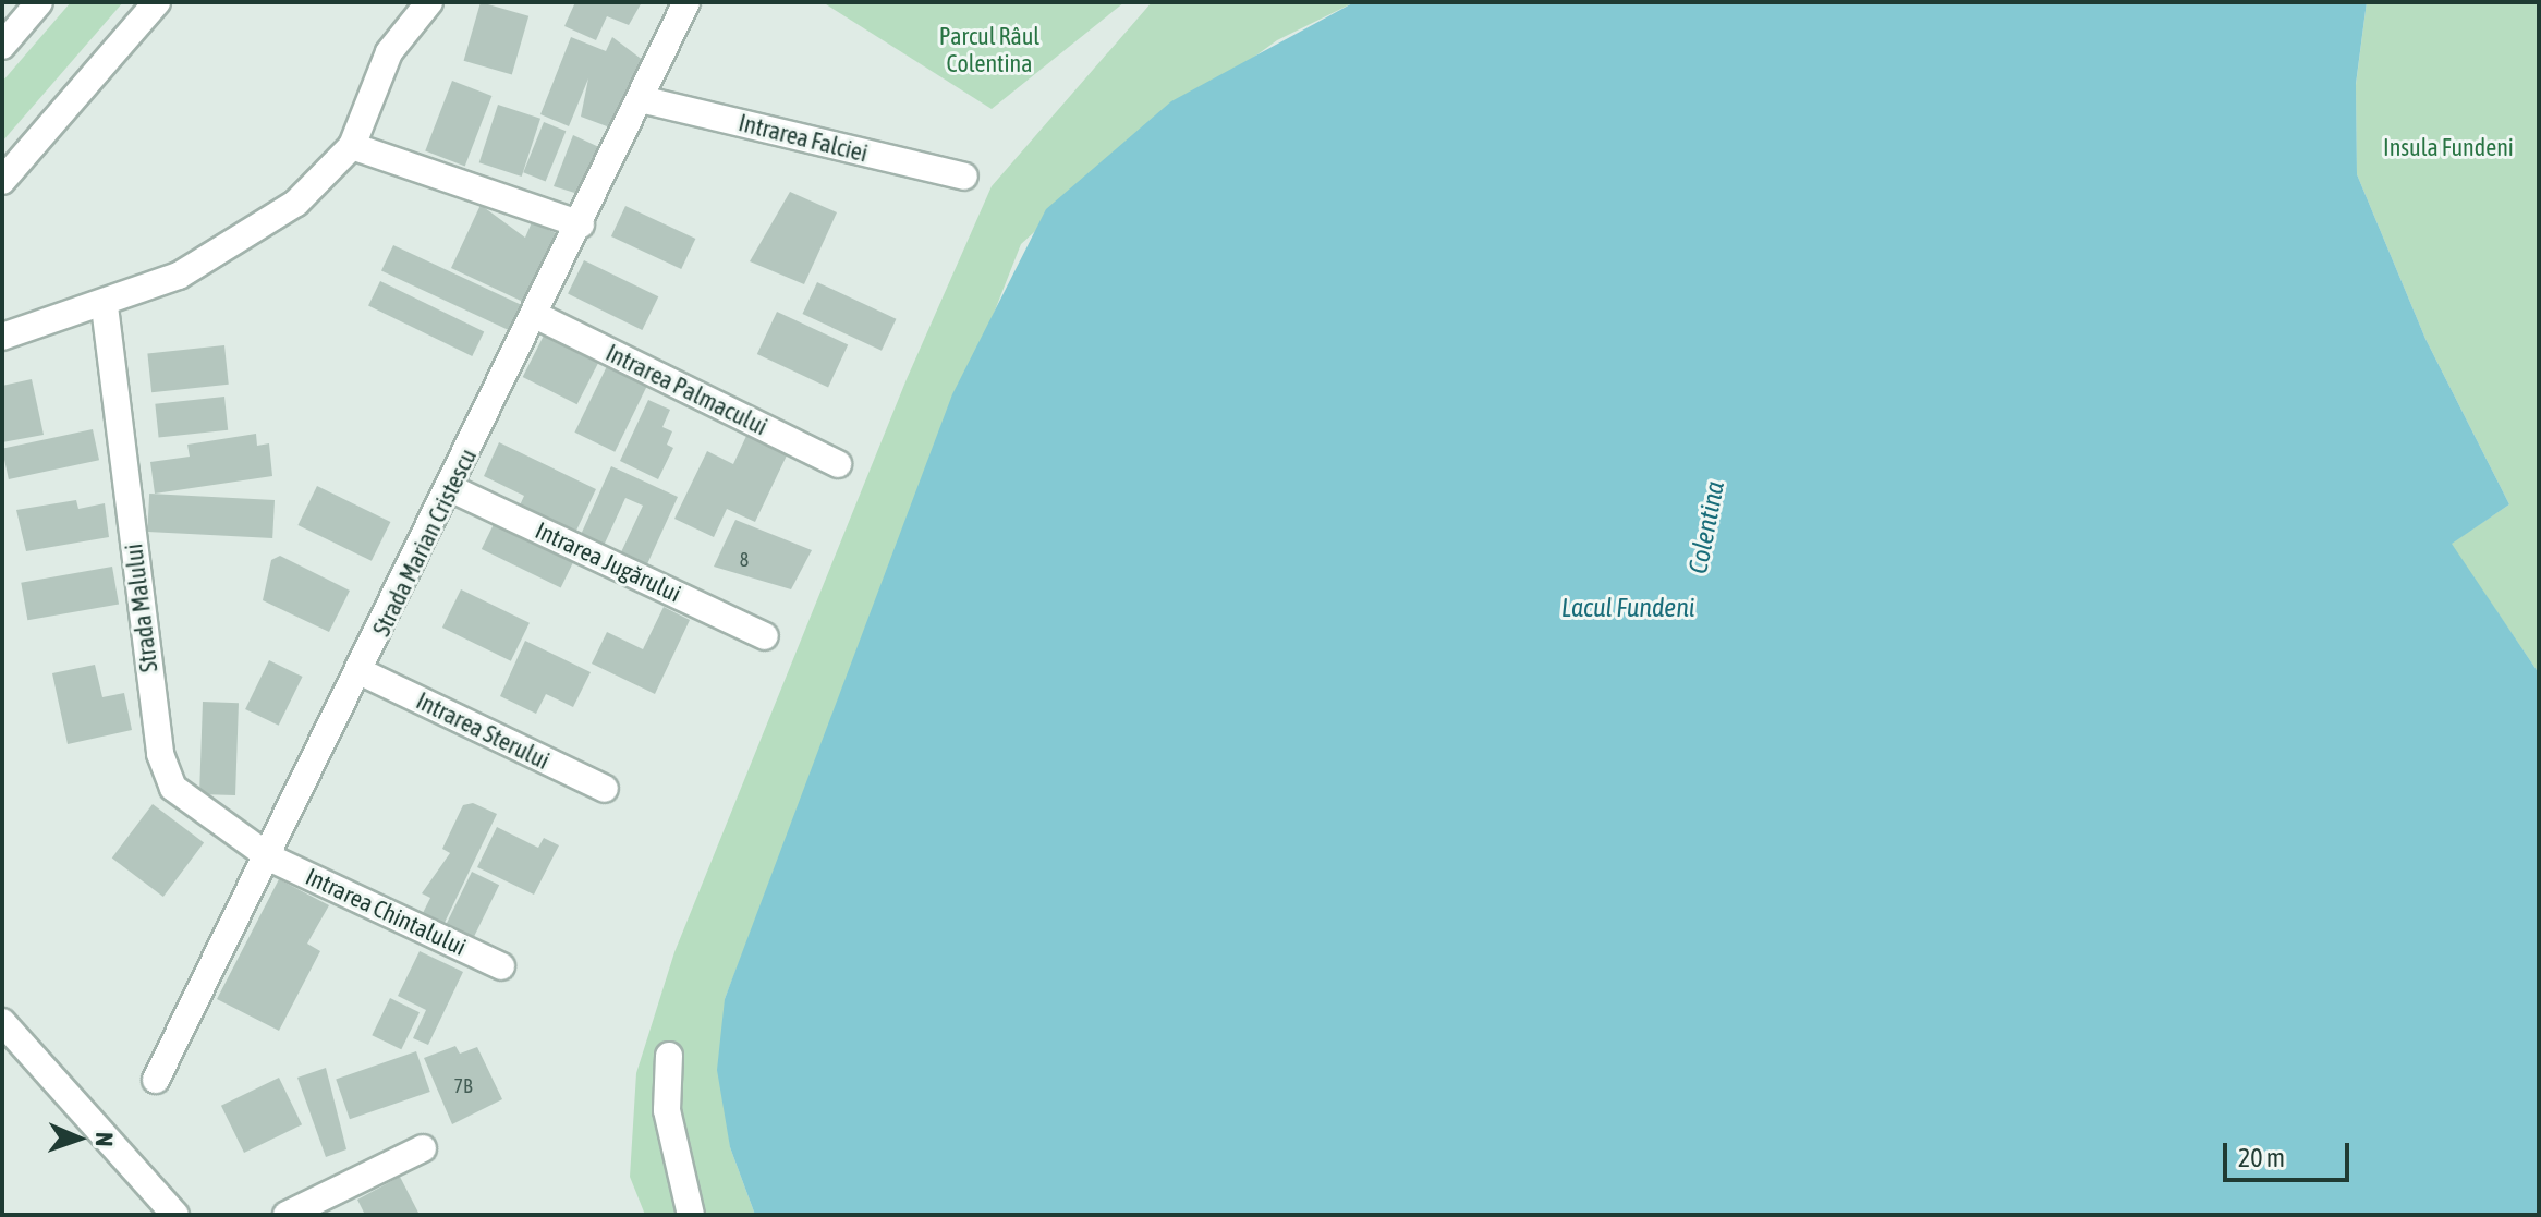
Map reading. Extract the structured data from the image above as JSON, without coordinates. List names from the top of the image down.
{
  "streets": {
    "street": [
      "Intrarea Falciei",
      "Intrarea Palmacului",
      "Strada Marian Cristescu",
      "Intrarea Jugărului",
      "Strada Malului",
      "Intrarea Sterului",
      "Intrarea Chintalului"
    ]
  },
  "crossings": [
    ["Intrarea Falciei", "Strada Marian Cristescu"],
    ["Intrarea Palmacului", "Strada Marian Cristescu"],
    ["Strada Marian Cristescu", "Intrarea Jugărului"],
    ["Strada Marian Cristescu", "Strada Malului"],
    ["Strada Marian Cristescu", "Intrarea Sterului"],
    ["Strada Marian Cristescu", "Intrarea Chintalului"],
    ["Strada Malului", "Intrarea Chintalului"]
  ],
  "water": ["Colentina", "Lacul Fundeni"],
  "parks": ["Parcul Râul Colentina", "Insula Fundeni"],
  "house_numbers": ["8", "7B"],
  "scale_bar": "20 m",
  "north": "right"
}
